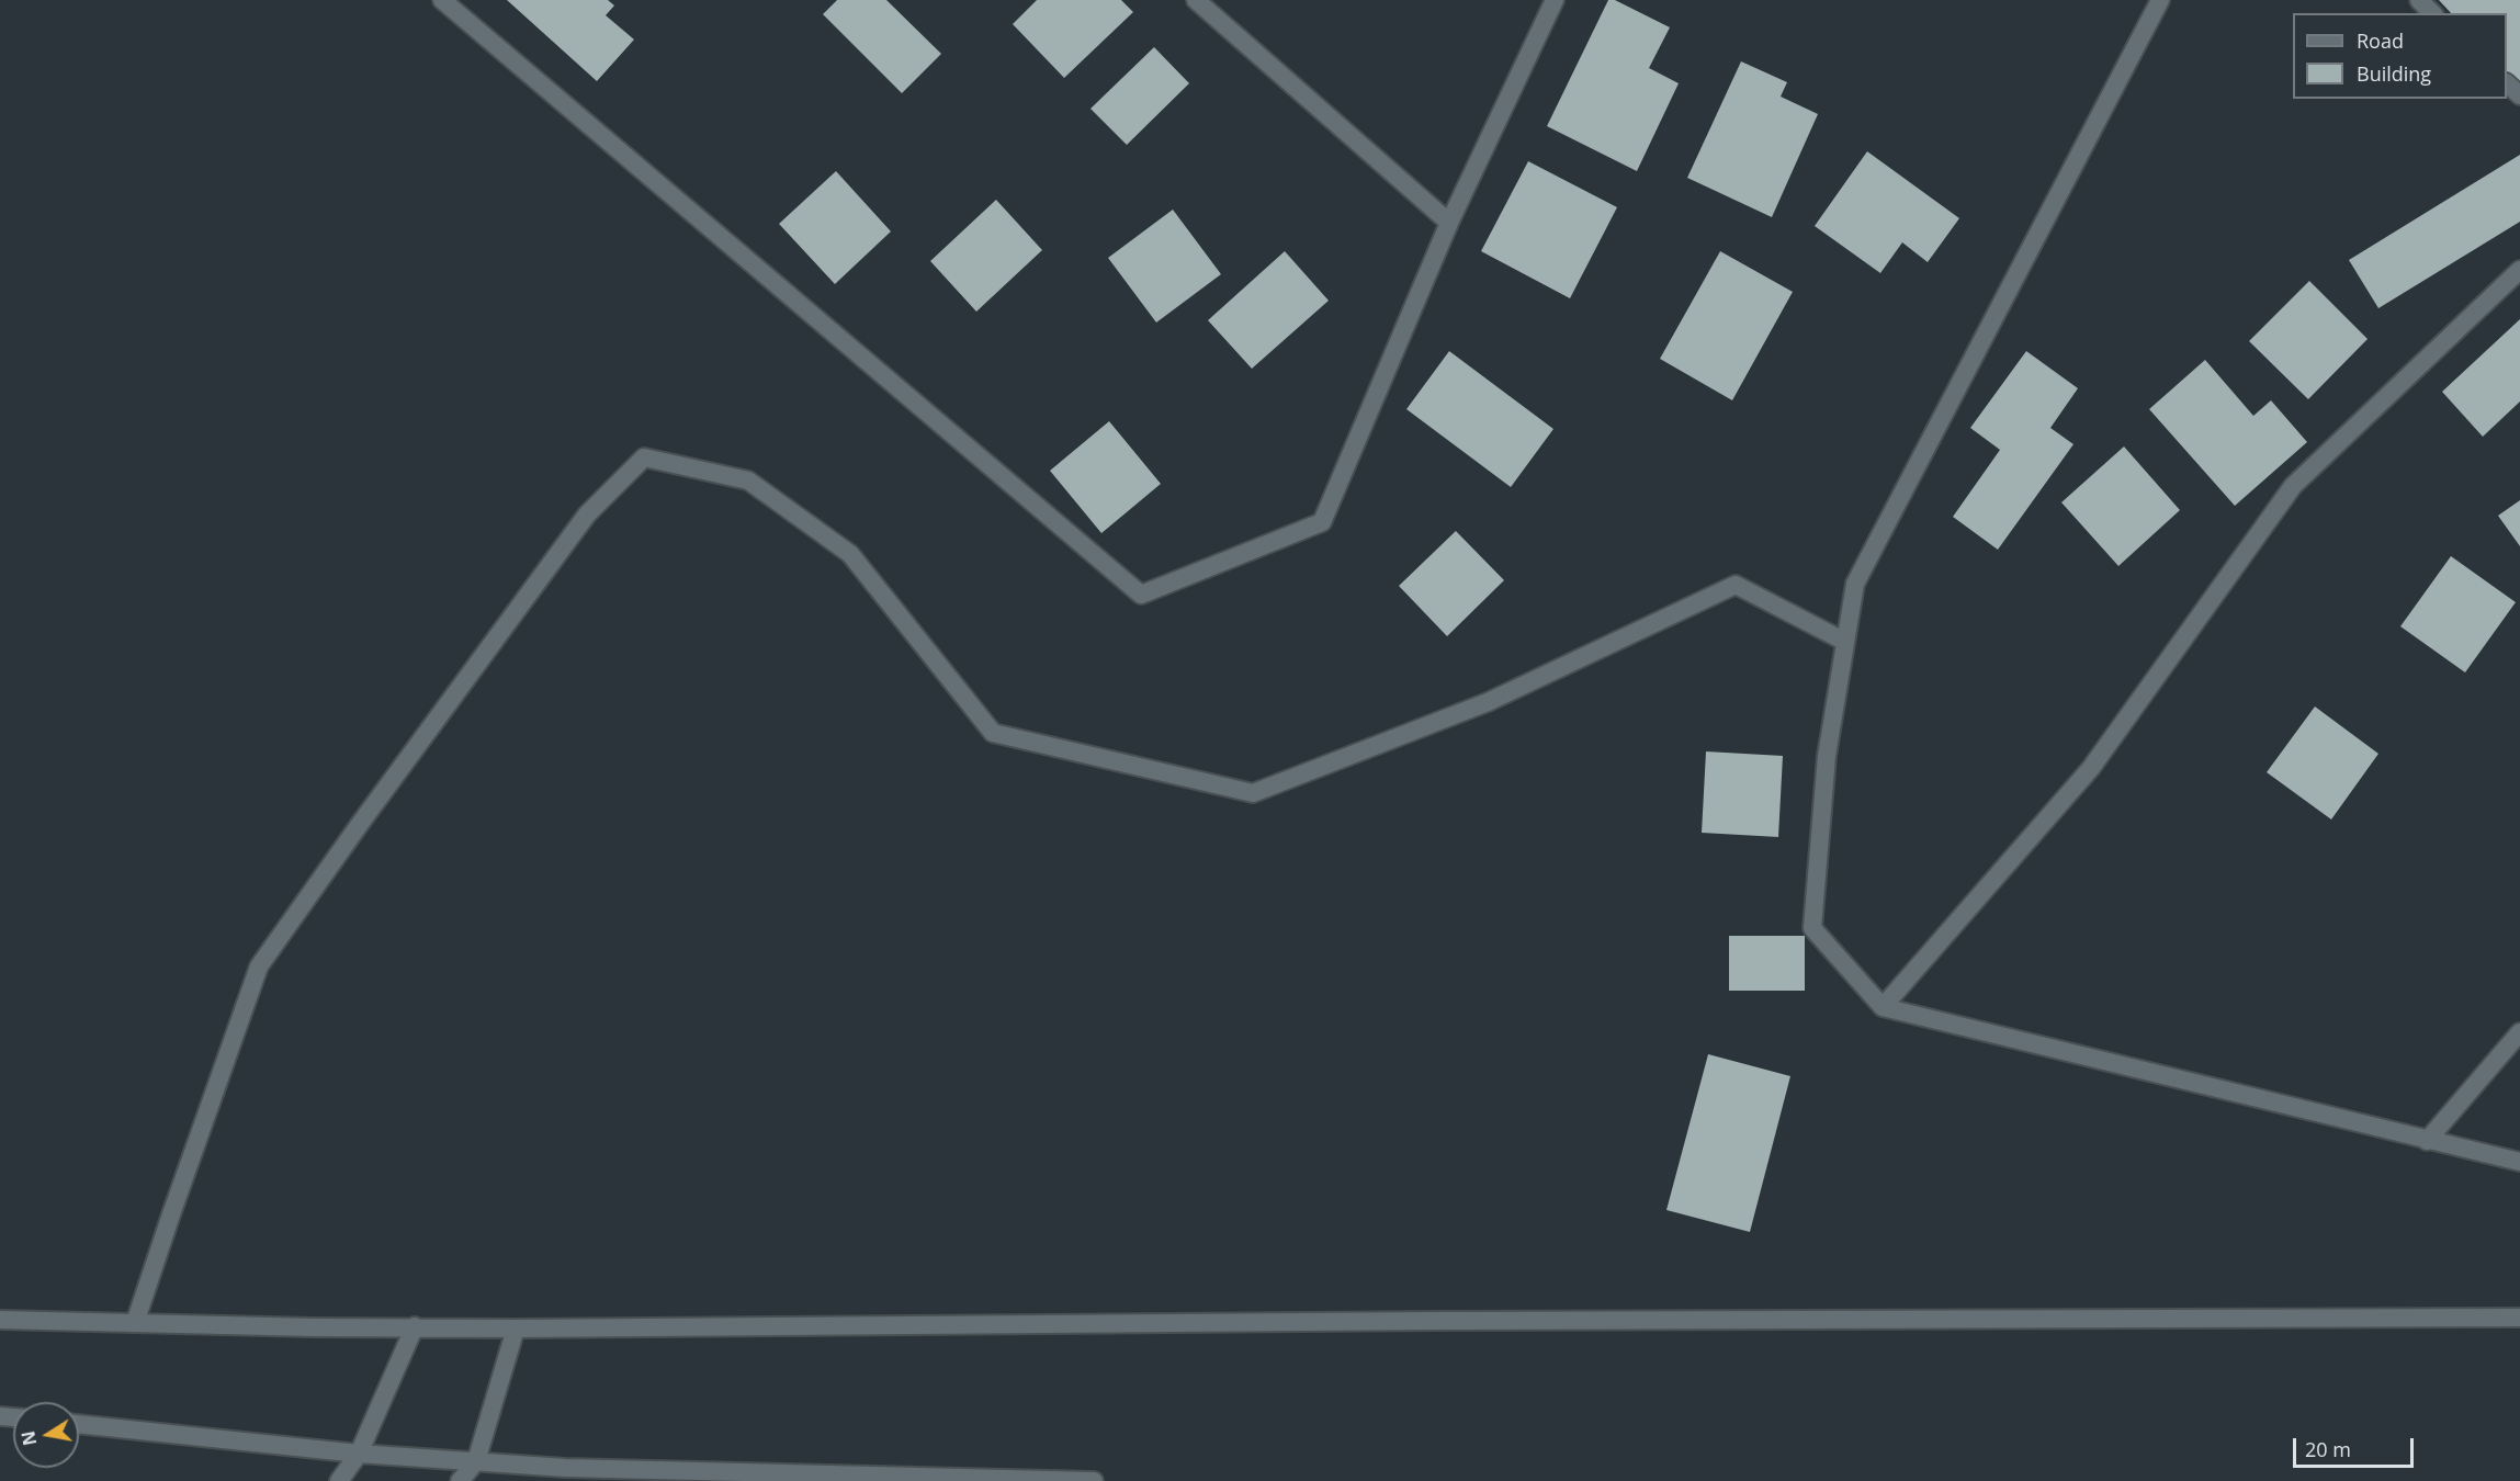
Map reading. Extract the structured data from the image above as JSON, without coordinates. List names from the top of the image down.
{
  "legend": ["Road", "Building"],
  "scale_bar": "20 m",
  "north": "left"
}
